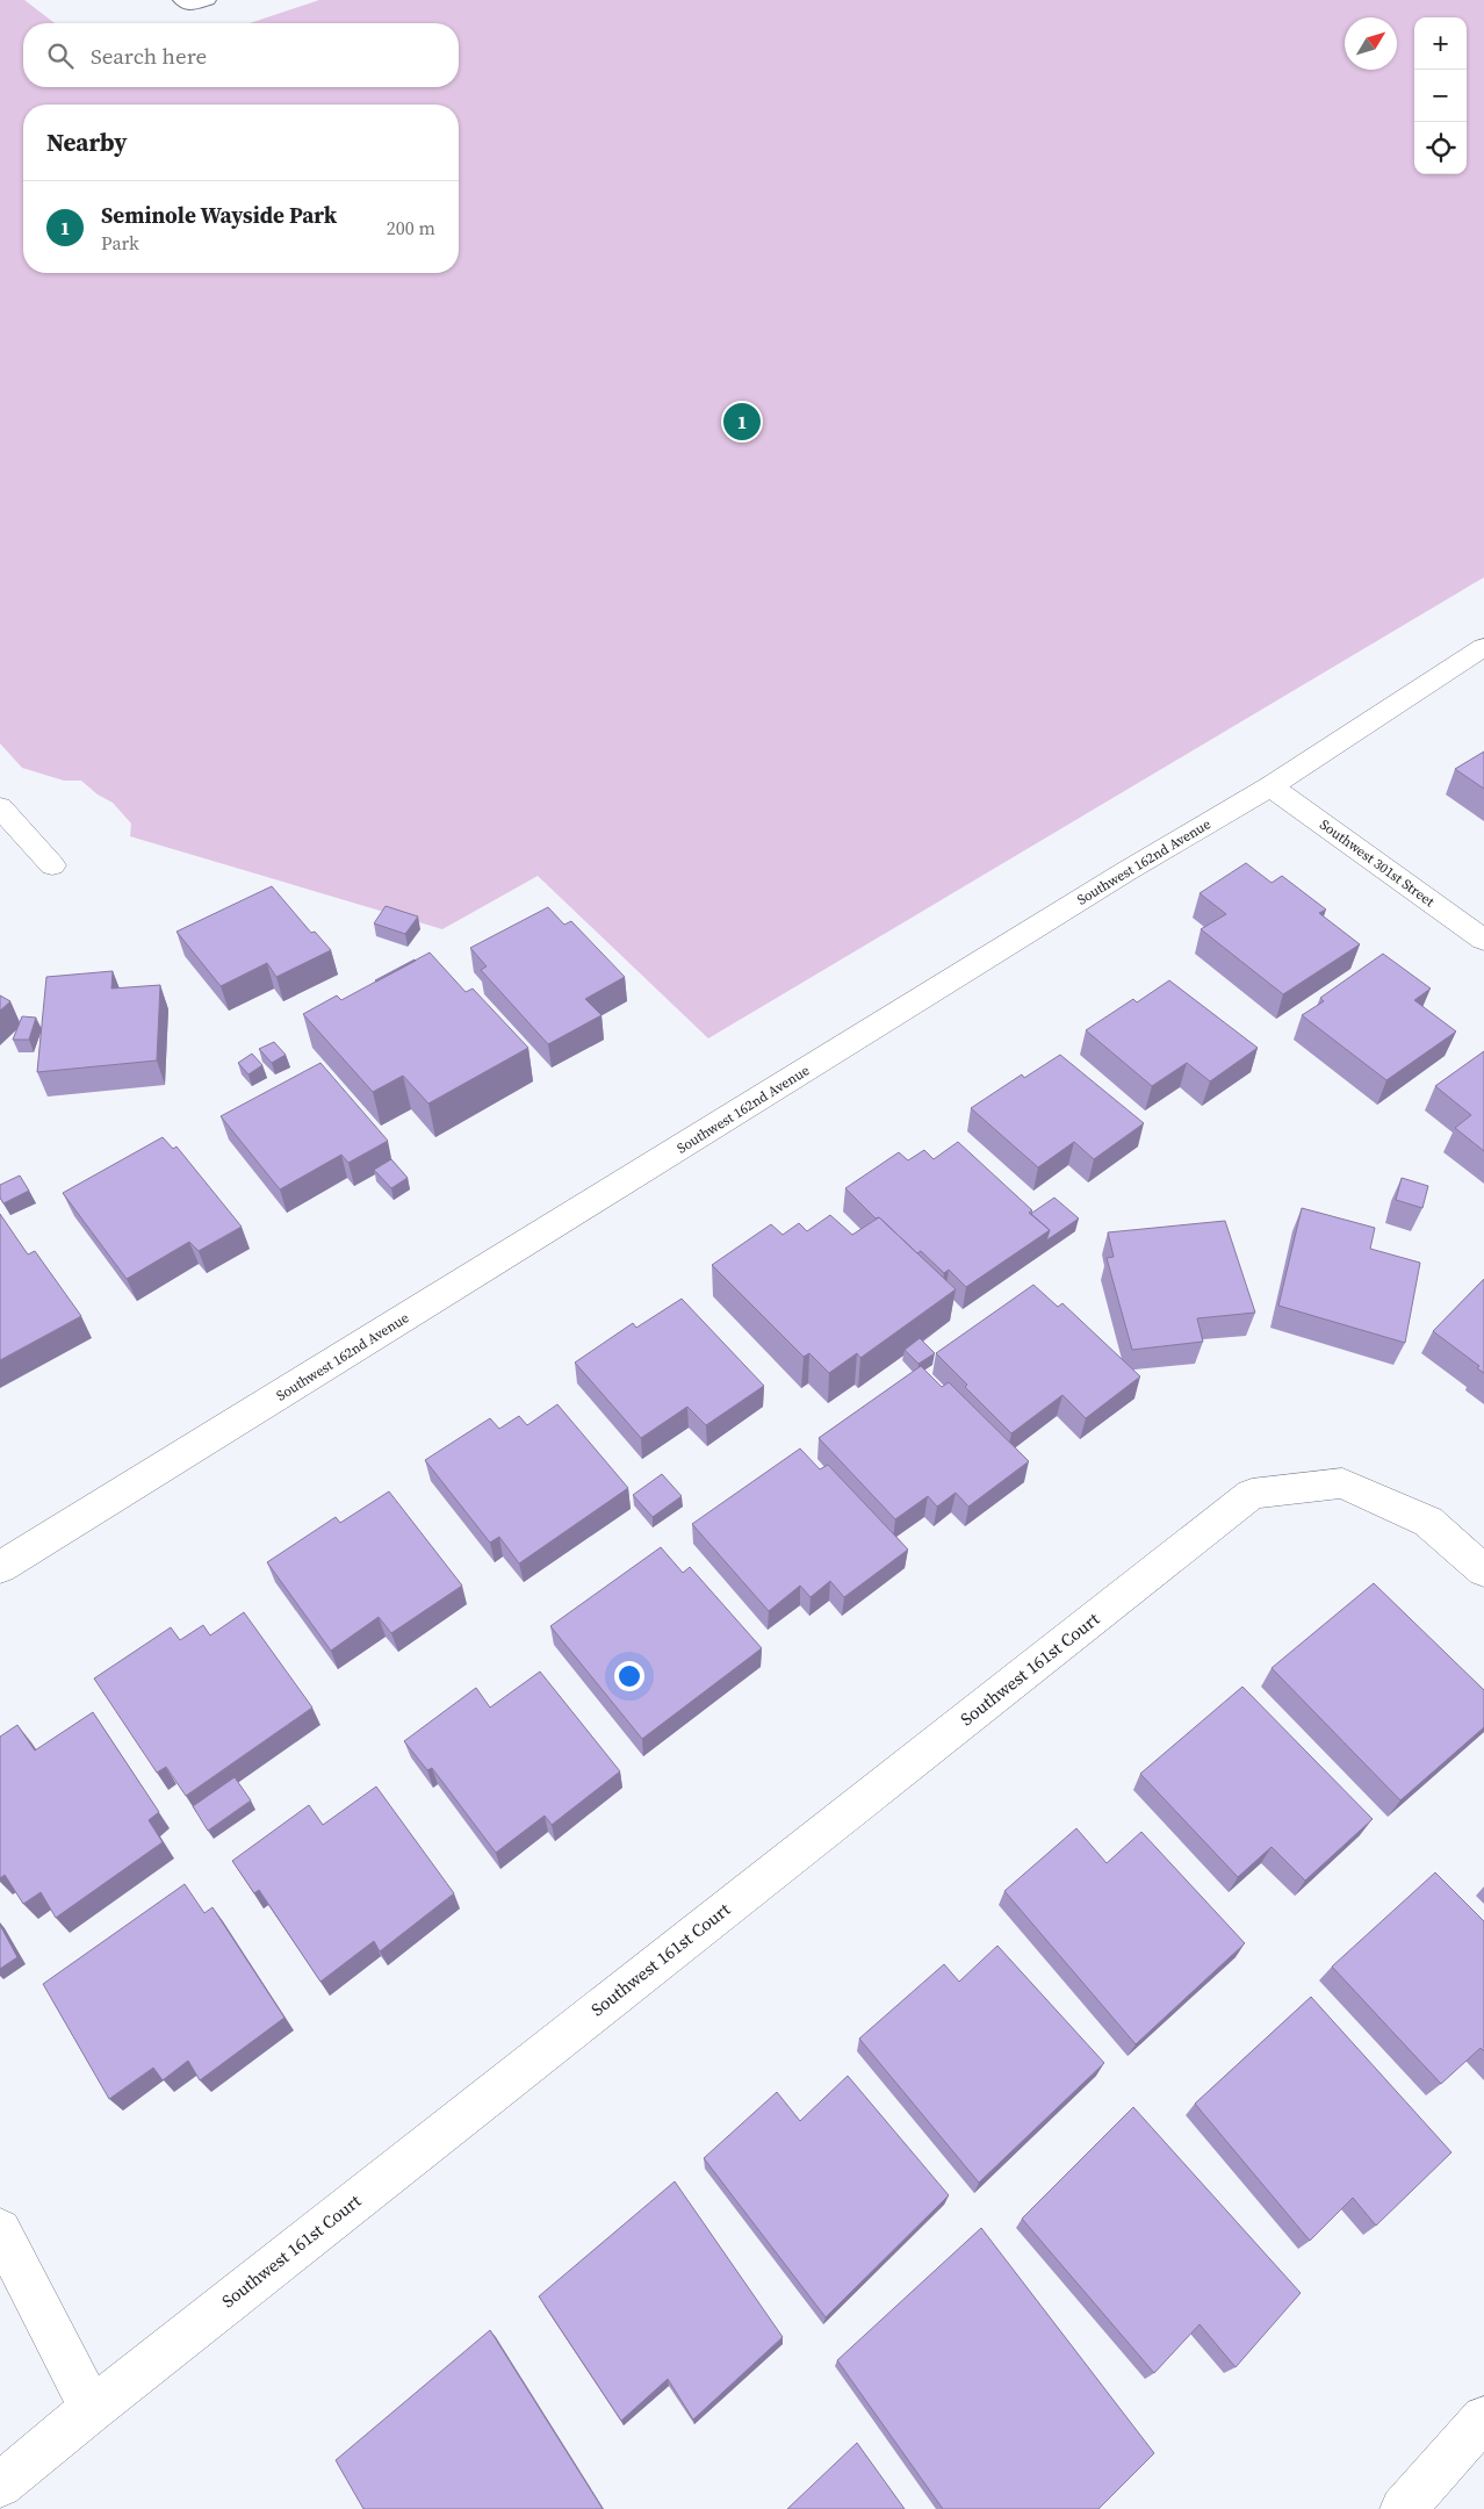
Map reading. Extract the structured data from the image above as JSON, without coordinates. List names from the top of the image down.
{
  "streets": {
    "street": ["Southwest 162nd Avenue", "Southwest 301st Street", "Southwest 161st Court"]
  },
  "crossings": [
    ["Southwest 162nd Avenue", "Southwest 301st Street"]
  ],
  "north": "top right",
  "page": {
    "map_buttons": ["+", "−"],
    "search": "Search here",
    "heading": "Nearby",
    "list": [
      {
        "mark": "1",
        "name": "Seminole Wayside Park",
        "note": "Park",
        "value": "200 m"
      }
    ],
    "pins": "1"
  }
}
